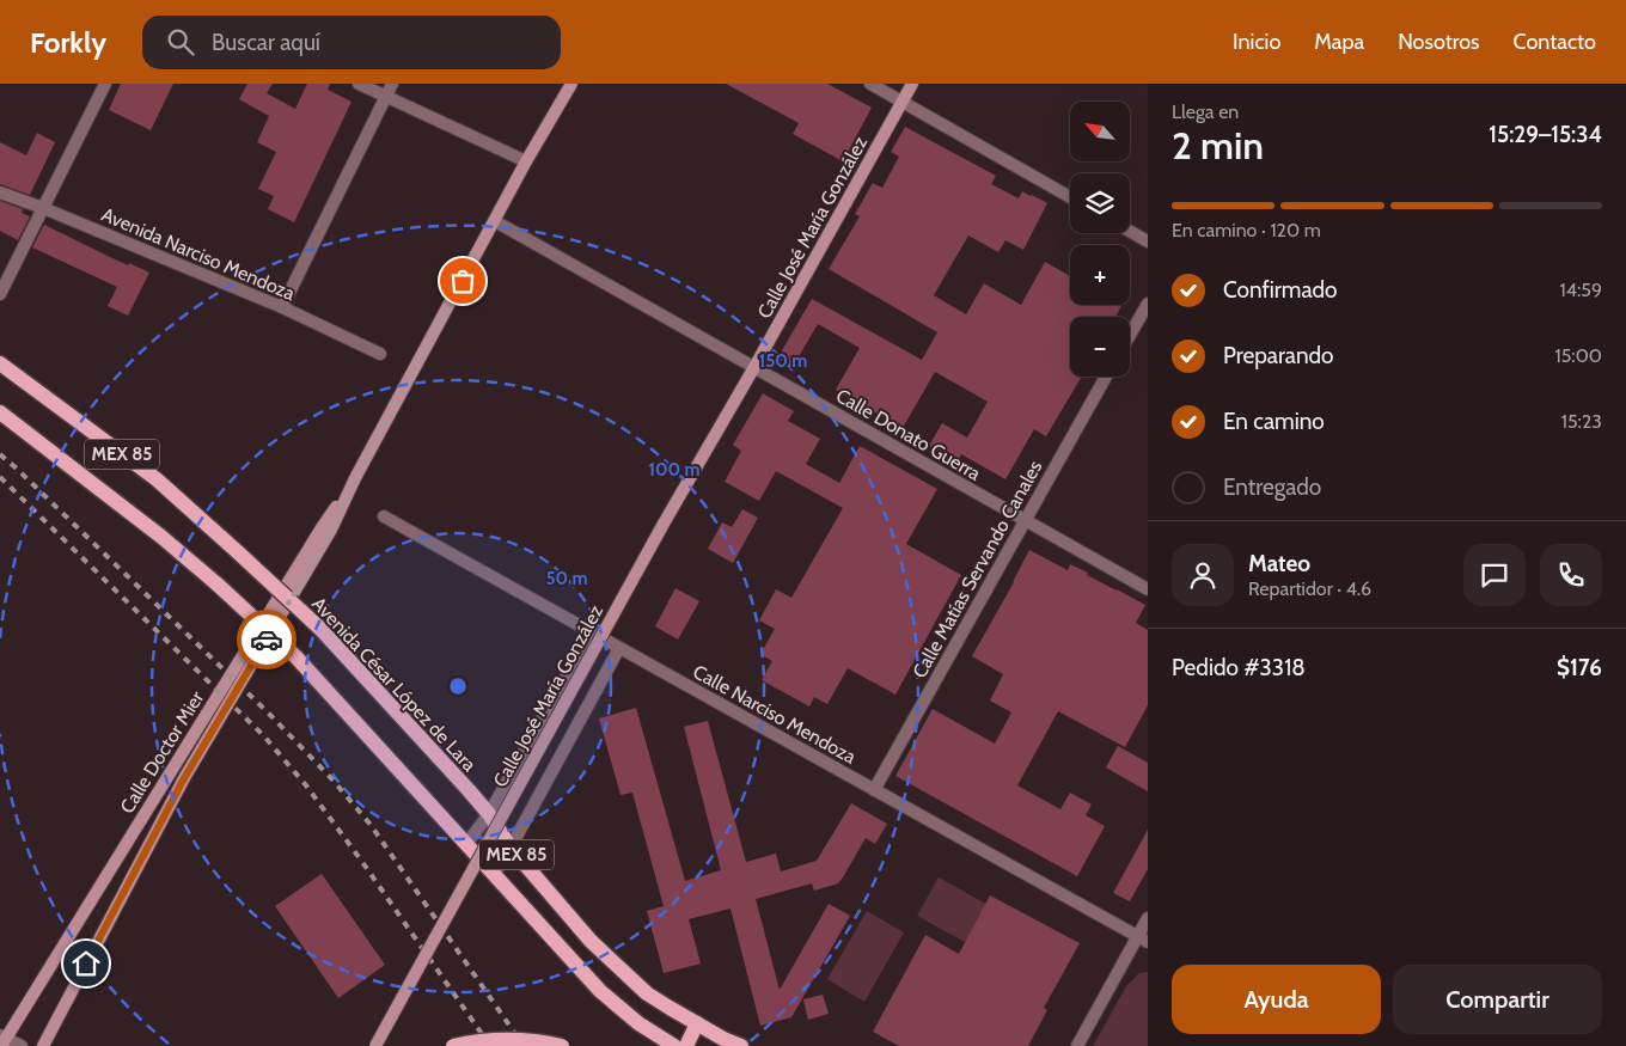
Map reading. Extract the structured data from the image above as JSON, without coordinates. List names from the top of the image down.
{
  "streets": {
    "main road": [
      "Calle José María González",
      "MEX 85",
      "Avenida César López de Lara",
      "Calle Doctor Mier"
    ],
    "street": [
      "Avenida Narciso Mendoza",
      "Calle Donato Guerra",
      "Calle Matías Servando Canales",
      "Calle Narciso Mendoza"
    ]
  },
  "crossings": [
    ["Calle José María González", "Calle Donato Guerra"],
    ["Calle Donato Guerra", "Calle Matías Servando Canales"],
    ["Calle Donato Guerra", "Calle Doctor Mier"],
    ["Calle Matías Servando Canales", "Calle Narciso Mendoza"]
  ],
  "north": "top left",
  "page": {
    "header": "Forkly",
    "search": "Buscar aquí",
    "nav": [
      "Inicio",
      "Mapa",
      "Nosotros",
      "Contacto"
    ],
    "heading": ["2 min", "Llega en", "15:29–15:34"],
    "panel": [
      "Mateo",
      "Repartidor · 4.6",
      "Pedido #3318",
      "$176"
    ],
    "map_buttons": ["+", "−"],
    "bar": "En camino · 120 m",
    "list": [
      ["Confirmado", "14:59"],
      ["Preparando", "15:00"],
      ["En camino", "15:23"],
      "Entregado"
    ],
    "buttons": ["Ayuda", "Compartir"]
  },
  "rings": ["150 m", "100 m", "50 m"]
}
